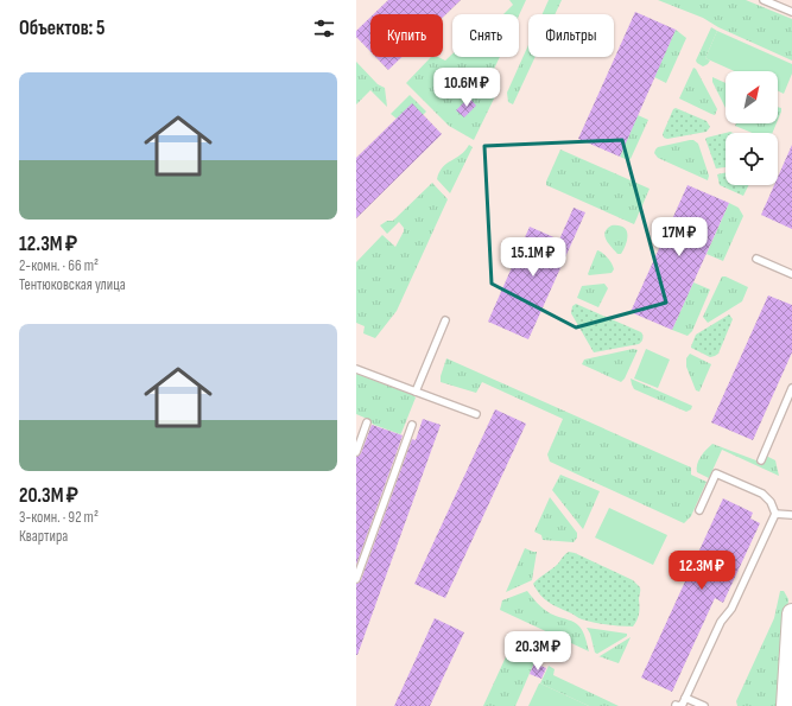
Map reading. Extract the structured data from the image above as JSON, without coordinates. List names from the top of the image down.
{
  "north": "top right",
  "page": {
    "heading": "Объектов: 5",
    "chip": ["Купить", "Снять", "Фильтры"],
    "list": [
      {
        "name": "12.3M ₽",
        "note": "2-комн. · 66 m² · Тентюковская улица"
      },
      {
        "name": "20.3M ₽",
        "note": "3-комн. · 92 m² · Квартира"
      }
    ],
    "price": [
      "10.6M ₽",
      "17M ₽",
      "15.1M ₽",
      "12.3M ₽",
      "20.3M ₽"
    ]
  }
}
